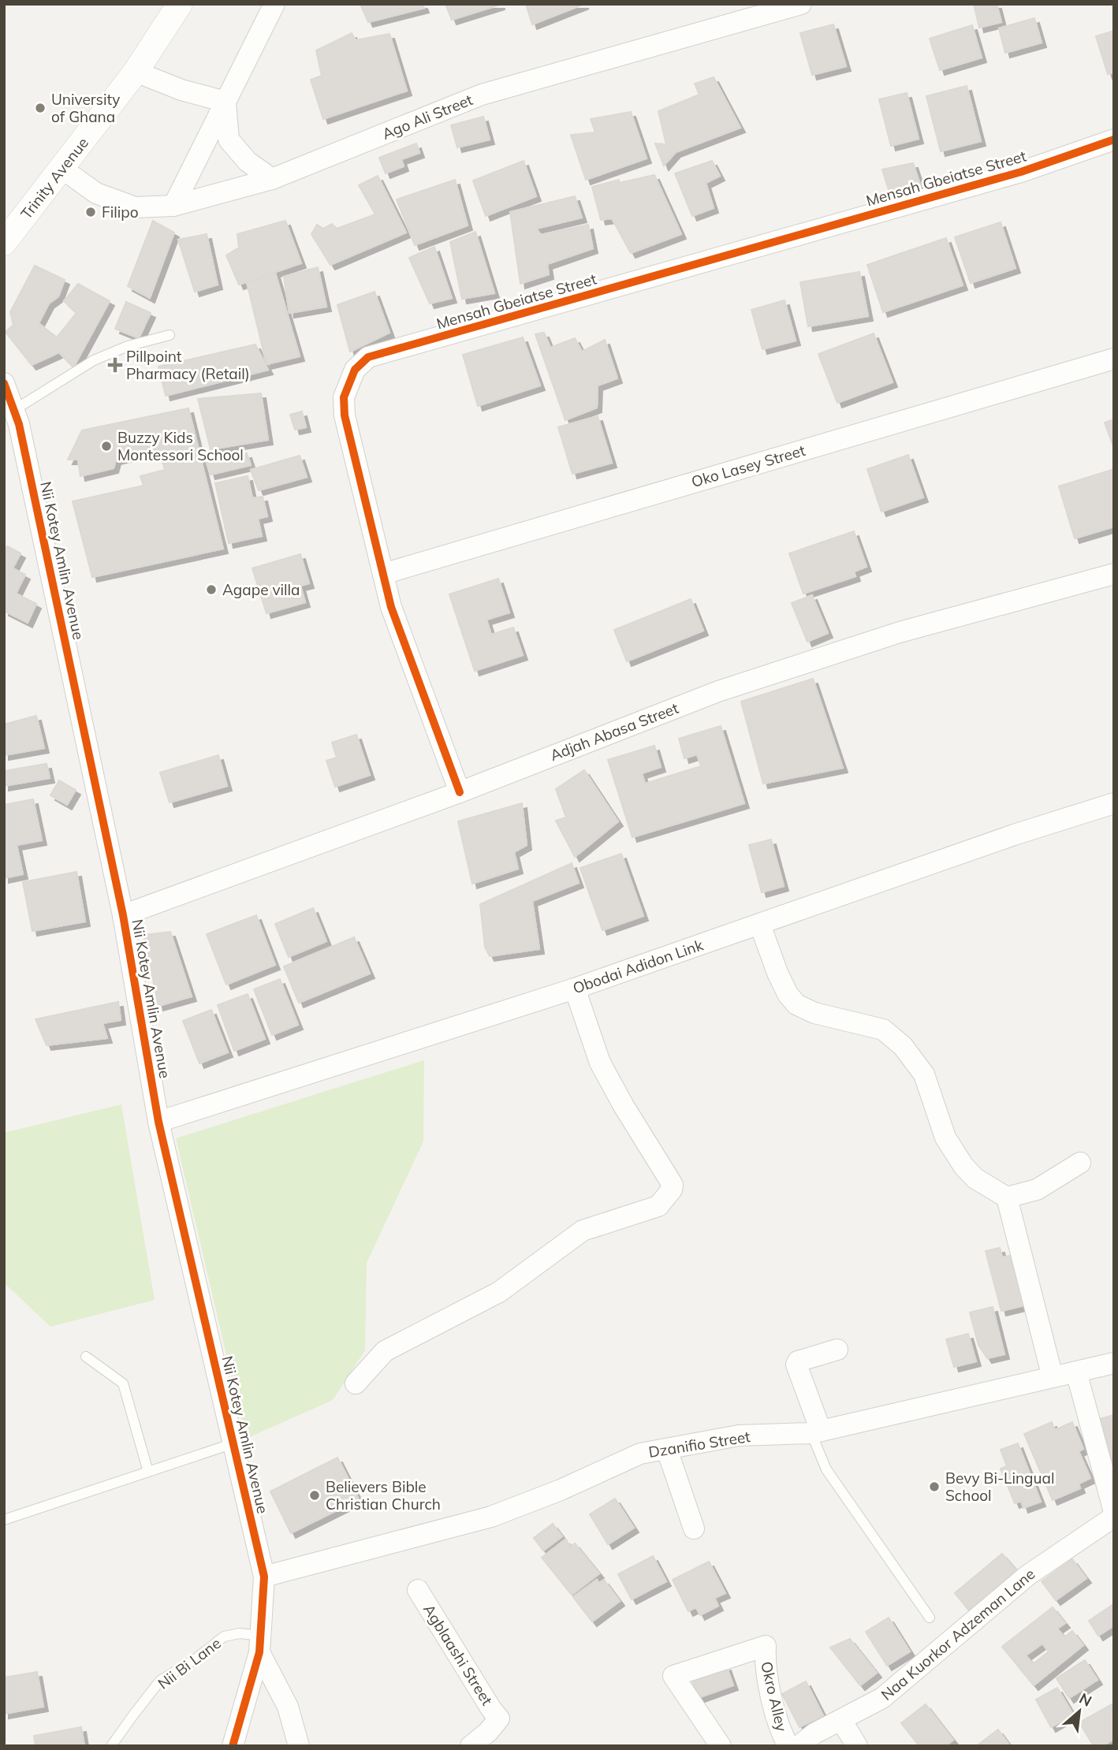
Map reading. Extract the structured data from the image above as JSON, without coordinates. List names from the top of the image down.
{
  "streets": {
    "street": [
      "Ago Ali Street",
      "Trinity Avenue",
      "Mensah Gbeiatse Street",
      "Oko Lasey Street",
      "Nii Kotey Amlin Avenue",
      "Adjah Abasa Street",
      "Obodai Adidon Link",
      "Dzanifio Street",
      "Naa Kuorkor Adzeman Lane",
      "Agblaashi Street",
      "Okro Alley"
    ],
    "lane": ["Nii Bi Lane"]
  },
  "crossings": [
    ["Ago Ali Street", "Trinity Avenue"],
    ["Mensah Gbeiatse Street", "Oko Lasey Street"],
    ["Mensah Gbeiatse Street", "Adjah Abasa Street"],
    ["Nii Kotey Amlin Avenue", "Adjah Abasa Street"],
    ["Nii Kotey Amlin Avenue", "Obodai Adidon Link"],
    ["Nii Kotey Amlin Avenue", "Dzanifio Street"],
    ["Nii Kotey Amlin Avenue", "Nii Bi Lane"]
  ],
  "places": {
    "other": [
      "University of Ghana",
      "Filipo",
      "Buzzy Kids Montessori School",
      "Agape villa",
      "Bevy Bi-Lingual School",
      "Believers Bible Christian Church"
    ],
    "health": ["Pillpoint Pharmacy (Retail)"]
  },
  "north": "top right"
}
